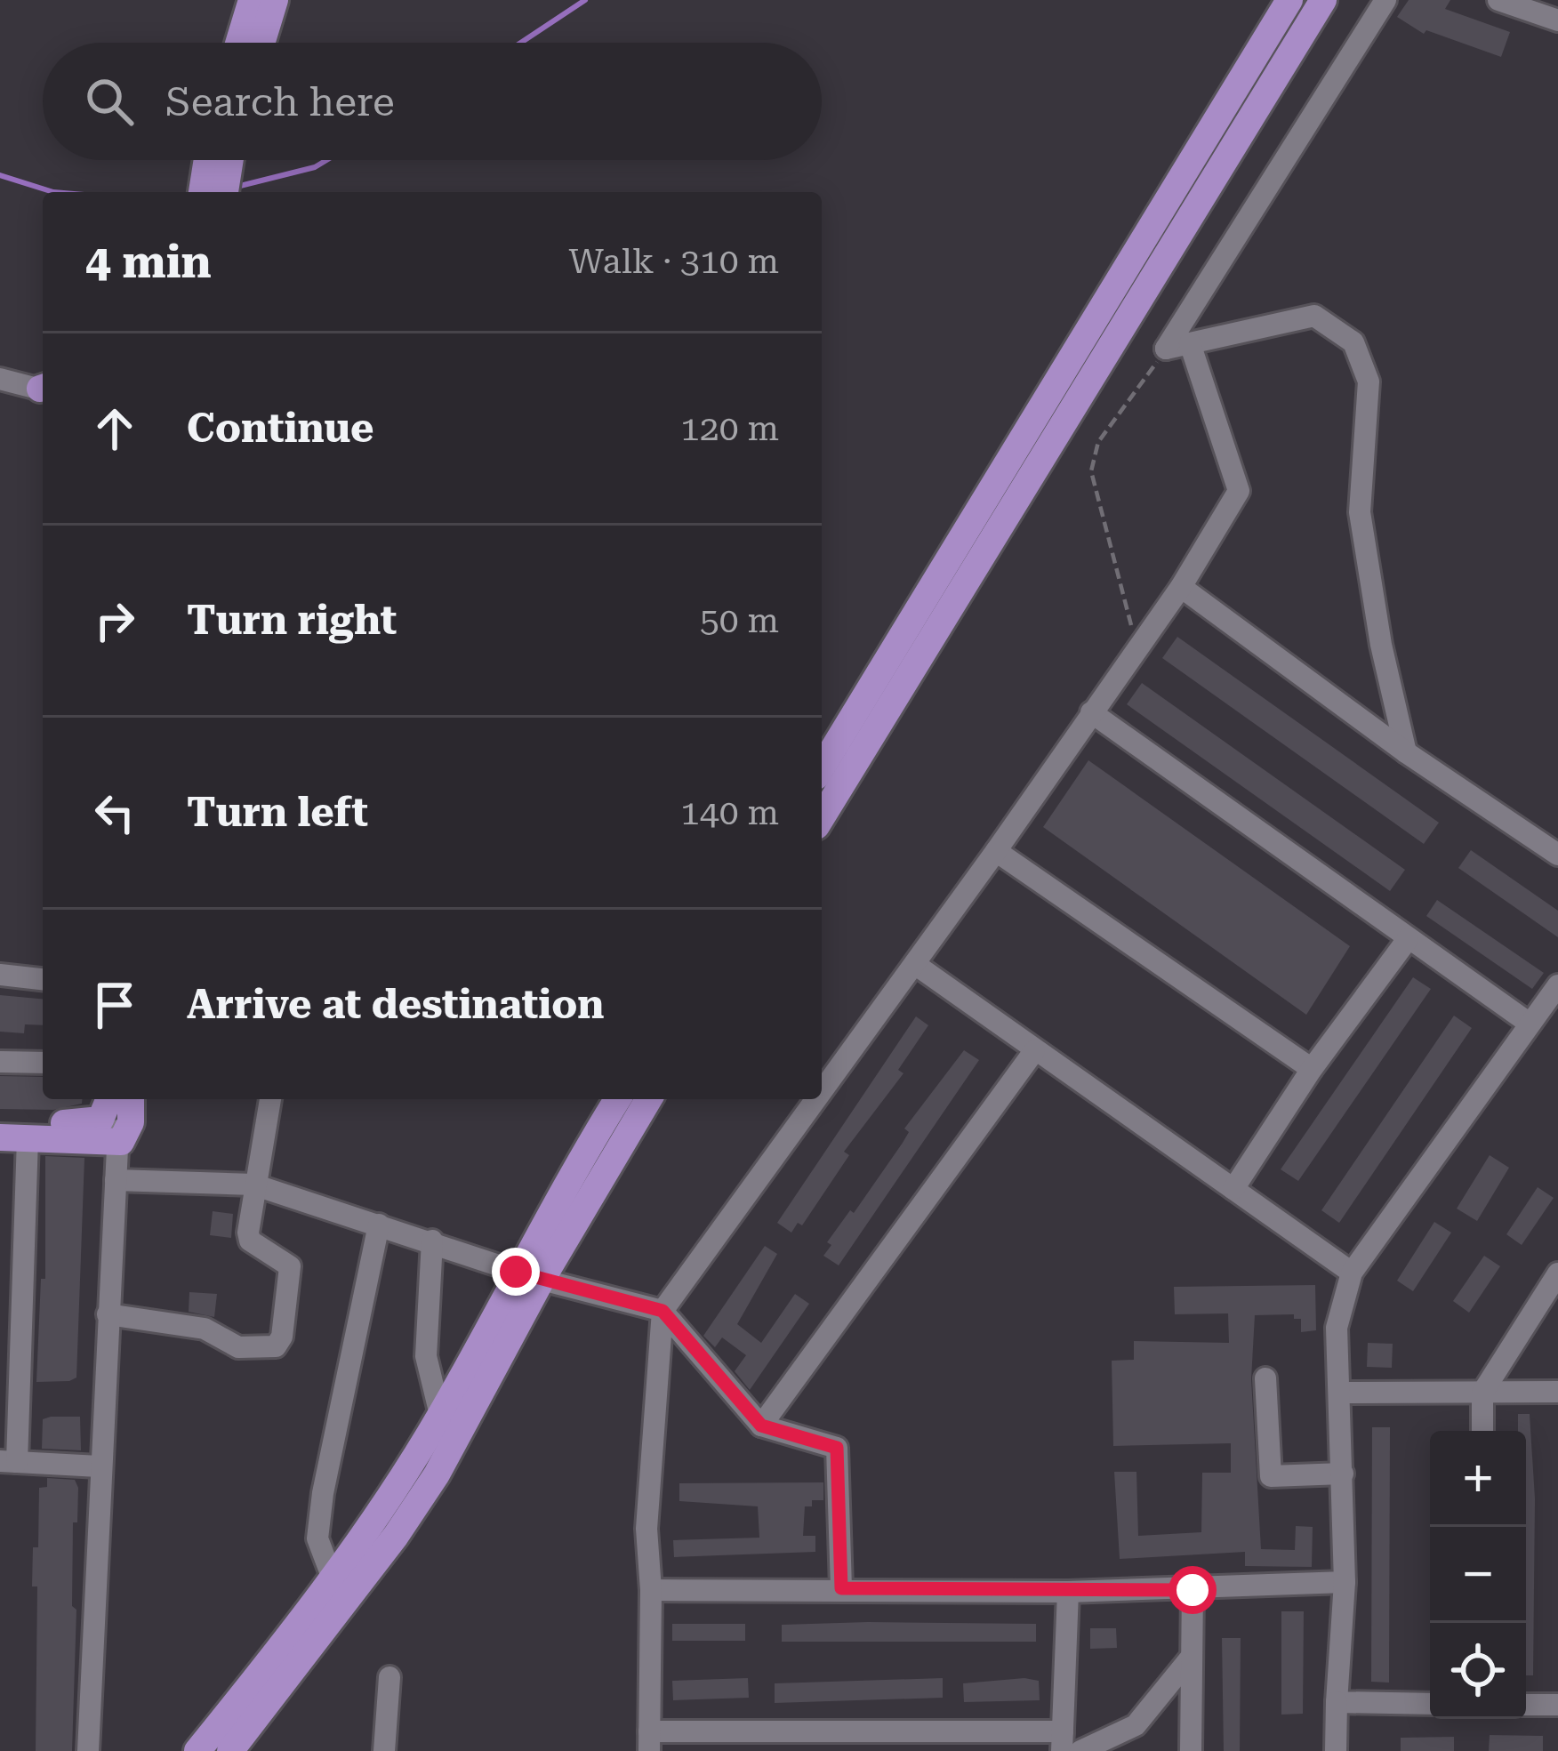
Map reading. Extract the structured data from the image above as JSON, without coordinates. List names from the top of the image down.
{
  "page": {
    "search": "Search here",
    "heading": ["4 min", "Walk · 310 m"],
    "list": [
      ["Continue", "120 m"],
      ["Turn right", "50 m"],
      ["Turn left", "140 m"],
      "Arrive at destination"
    ],
    "map_buttons": ["+", "−"]
  }
}
